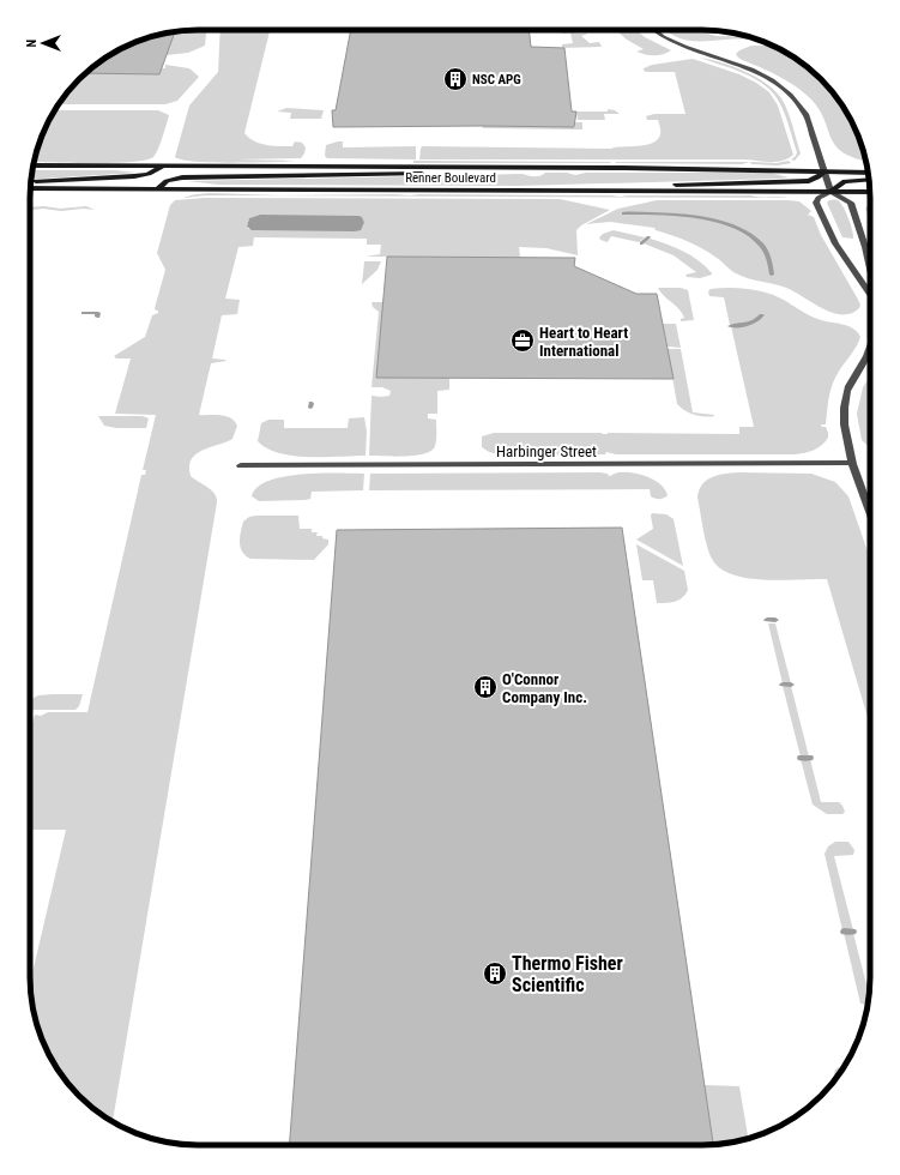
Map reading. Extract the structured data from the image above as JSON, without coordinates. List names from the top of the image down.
{
  "streets": {
    "main road": ["Renner Boulevard"],
    "street": ["Harbinger Street"]
  },
  "places": {
    "building": ["NSC APG", "O'Connor Company Inc.", "Thermo Fisher Scientific"],
    "office": ["Heart to Heart International"]
  },
  "north": "left"
}
